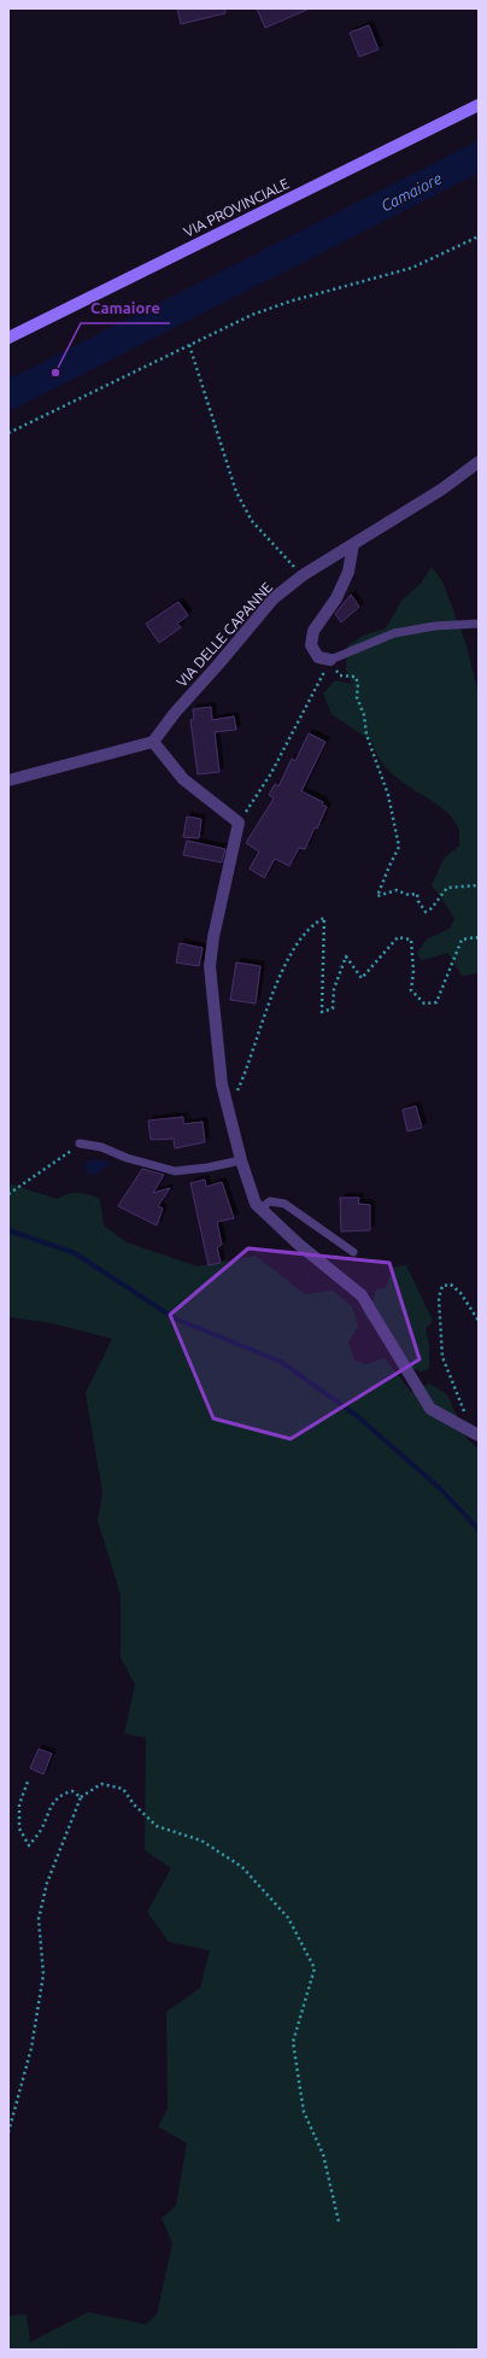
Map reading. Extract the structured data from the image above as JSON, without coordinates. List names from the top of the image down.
{
  "streets": {
    "main road": ["VIA PROVINCIALE"],
    "street": ["VIA DELLE CAPANNE"]
  },
  "water": ["Camaiore"],
  "places": ["Camaiore"]
}
